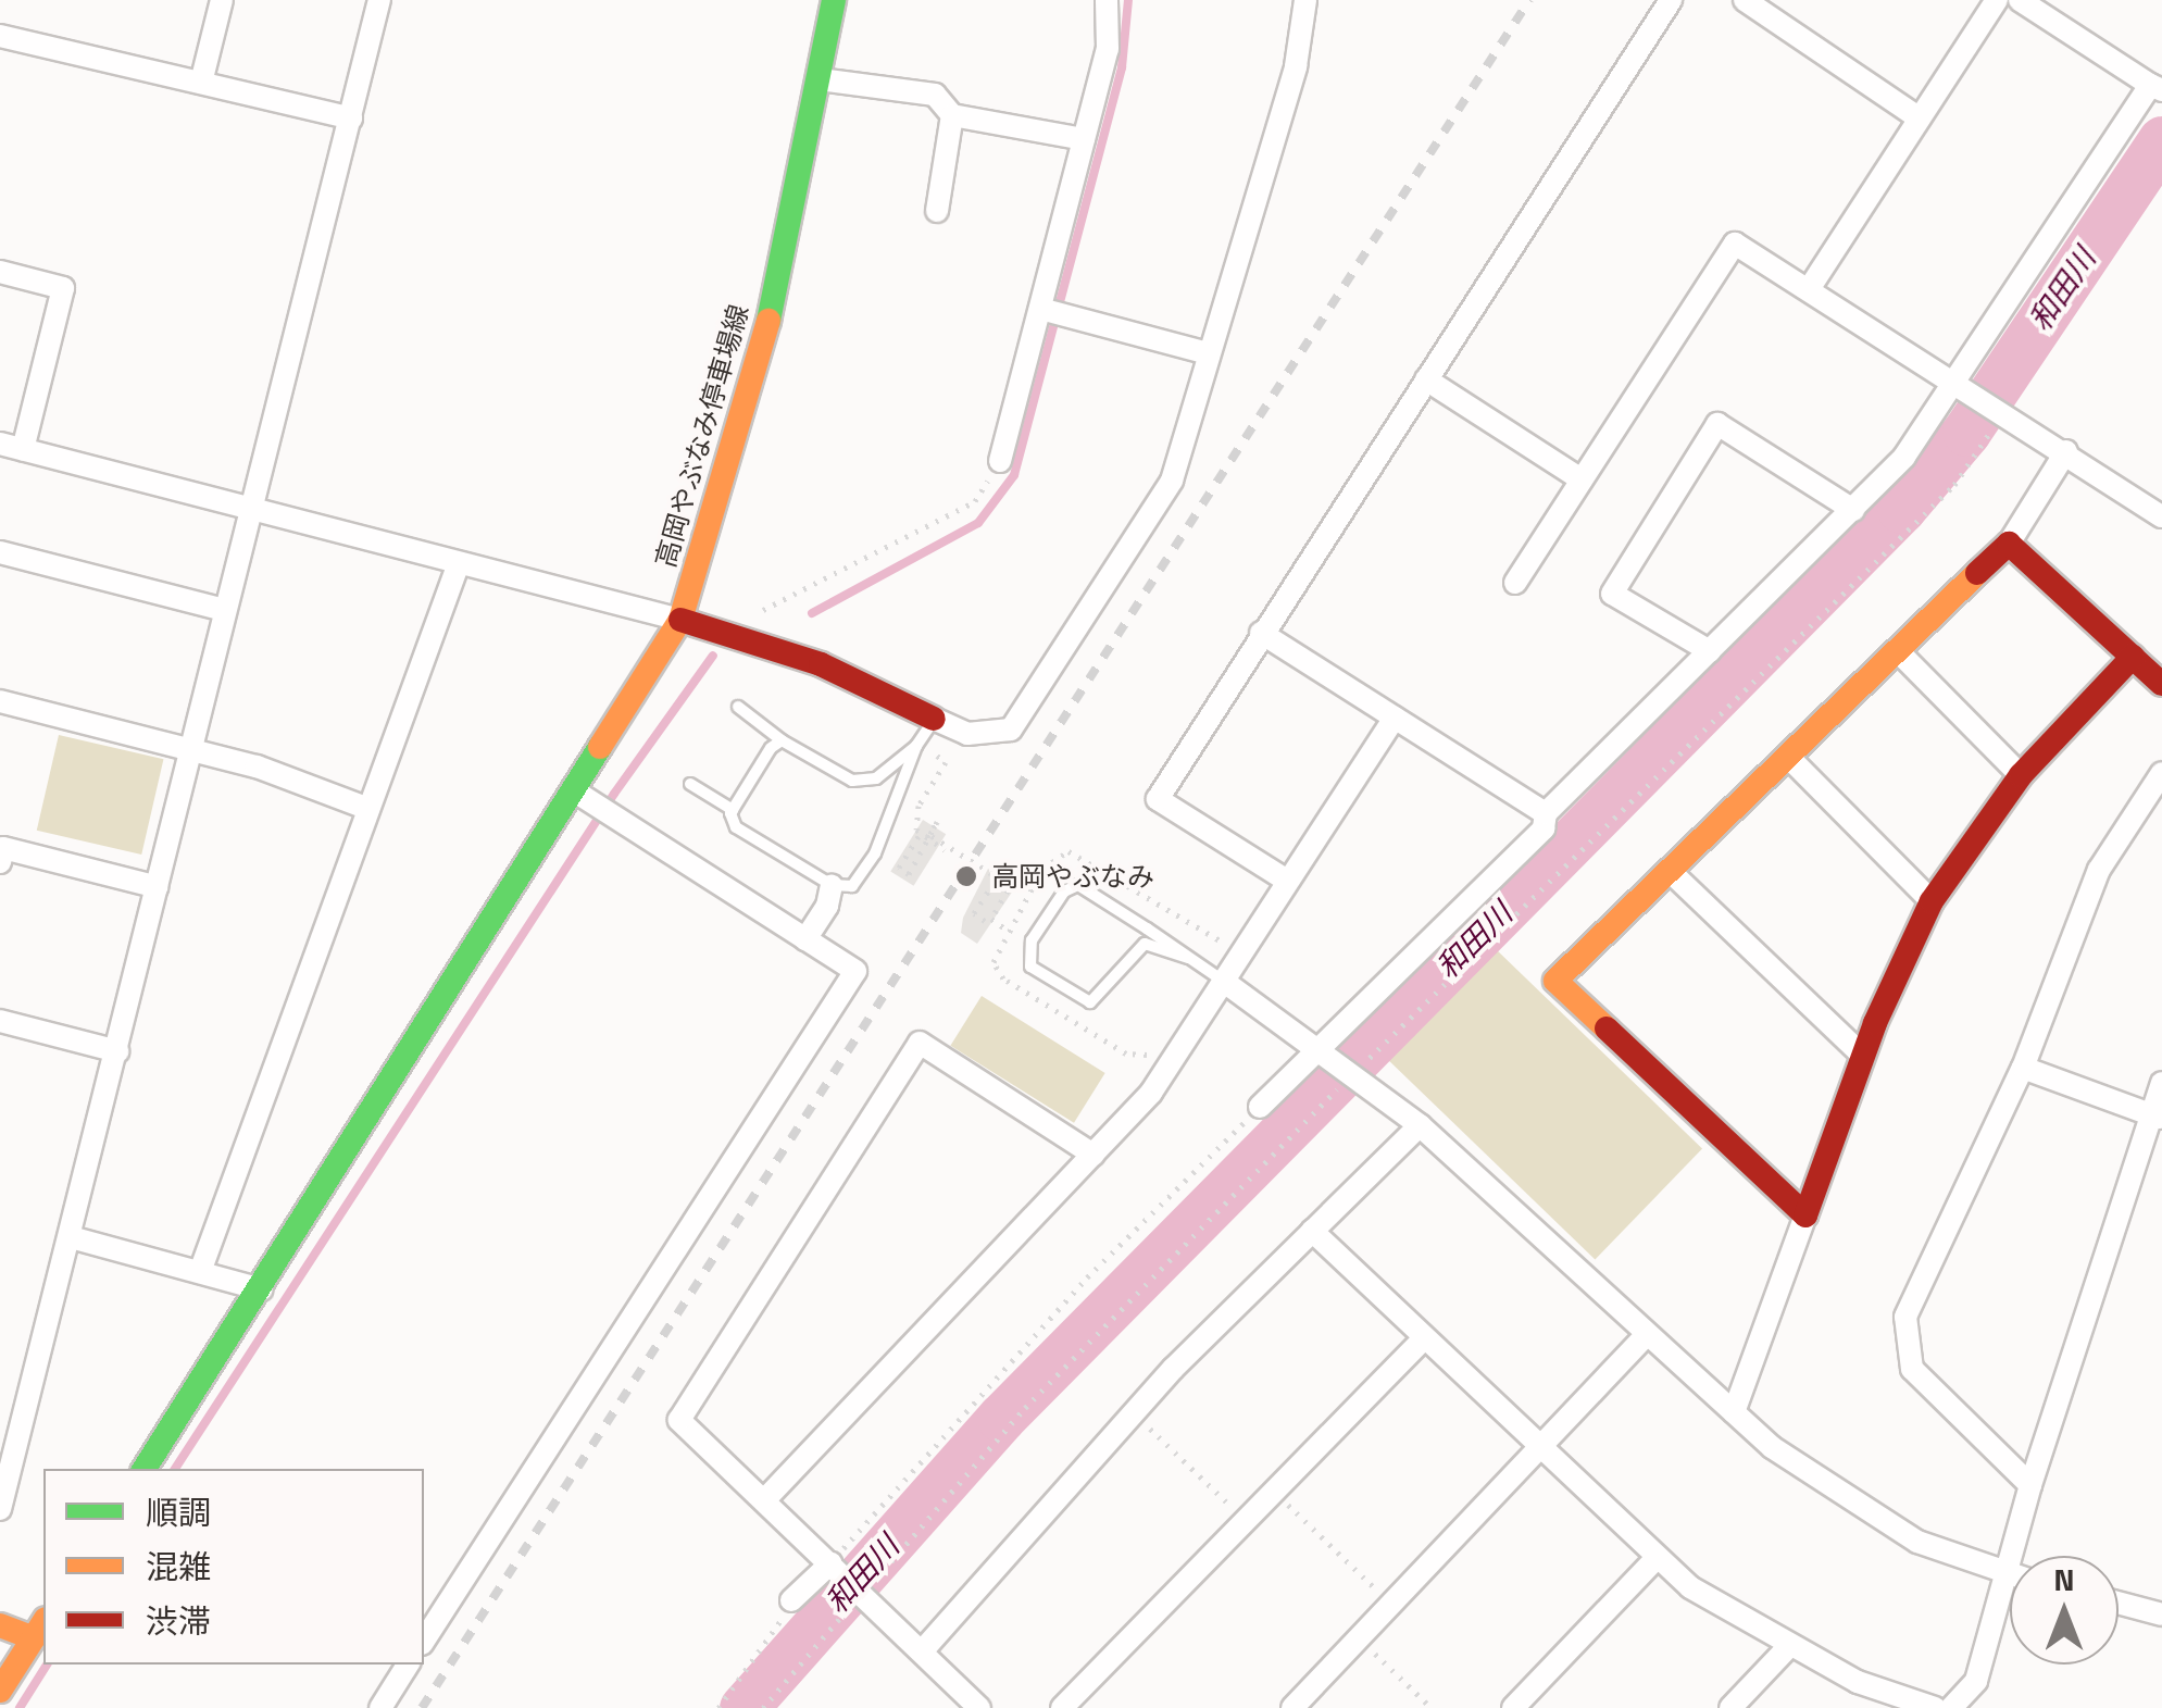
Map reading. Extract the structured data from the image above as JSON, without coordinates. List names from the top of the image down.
{
  "streets": {
    "street": ["高岡やぶなみ停車場線"]
  },
  "water": ["和田川"],
  "places": ["高岡やぶなみ"],
  "legend": ["順調", "混雑", "渋滞"],
  "north": "top"
}
